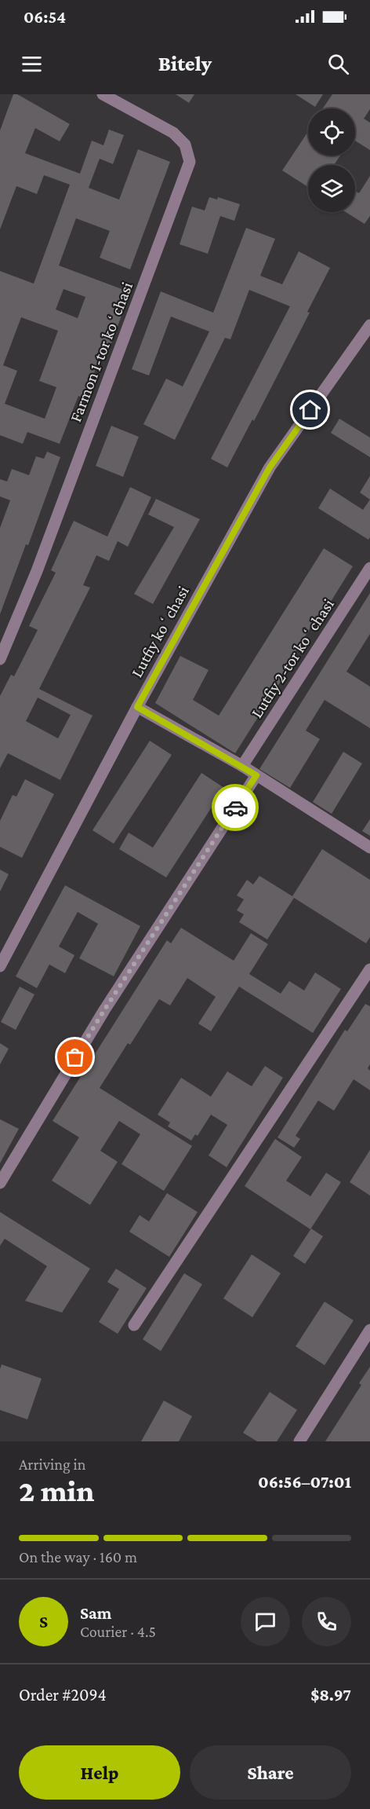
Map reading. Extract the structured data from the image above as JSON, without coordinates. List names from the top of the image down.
{
  "streets": {
    "street": ["Farmon 1-tor koʻchasi", "Lutfiy koʻchasi", "Lutfiy 2-tor koʻchasi"]
  },
  "page": {
    "status": "06:54",
    "header": "Bitely",
    "heading": ["2 min", "Arriving in", "06:56–07:01"],
    "panel": [
      "Sam",
      "Courier · 4.5",
      "Order #2094",
      "$8.97"
    ],
    "bar": "On the way · 160 m",
    "round": "S",
    "buttons": ["Help", "Share"]
  }
}
